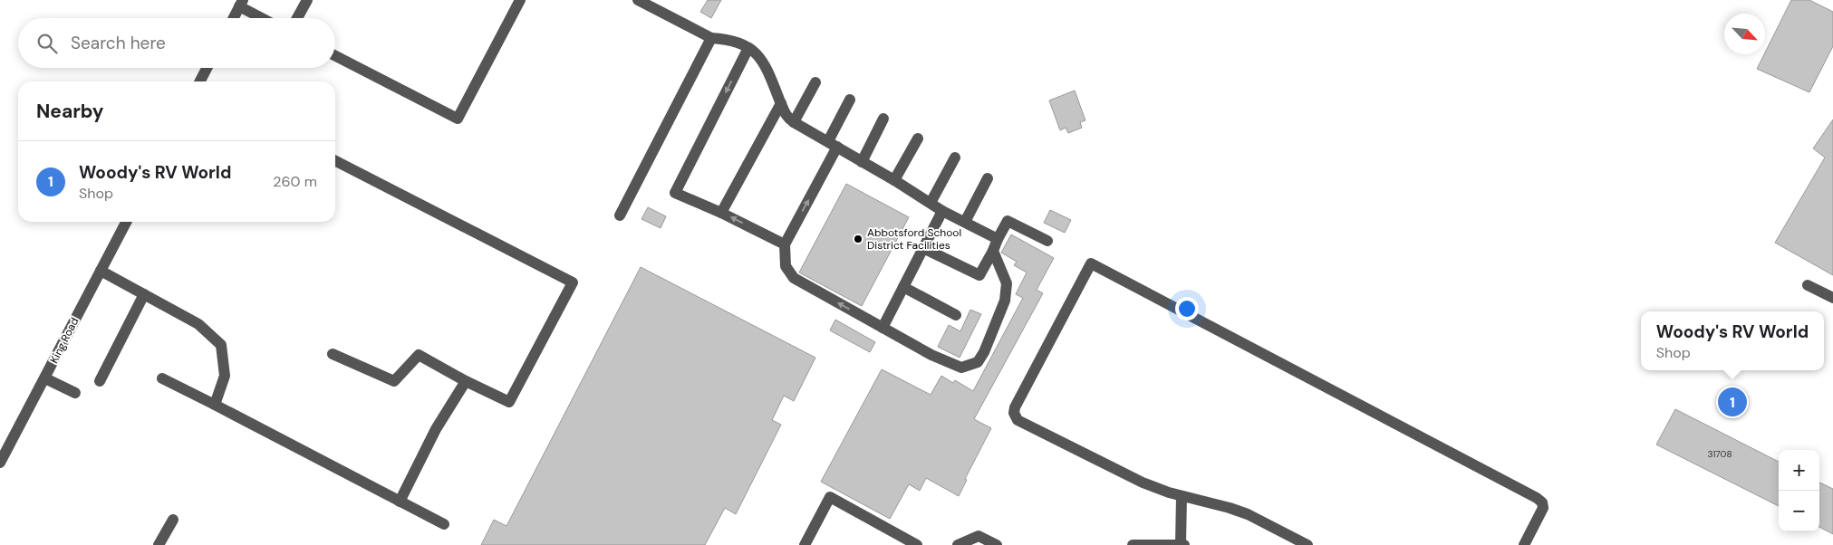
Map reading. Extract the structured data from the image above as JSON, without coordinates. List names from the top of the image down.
{
  "streets": {
    "street": ["King Road"]
  },
  "places": ["Abbotsford School District Facilities"],
  "house_numbers": ["31708"],
  "north": "bottom right",
  "page": {
    "search": "Search here",
    "heading": "Nearby",
    "list": [
      {
        "mark": "1",
        "name": "Woody's RV World",
        "note": "Shop",
        "value": "260 m"
      }
    ],
    "popup": ["Woody's RV World", "Shop"],
    "pins": "1",
    "map_buttons": ["+", "−"]
  }
}
